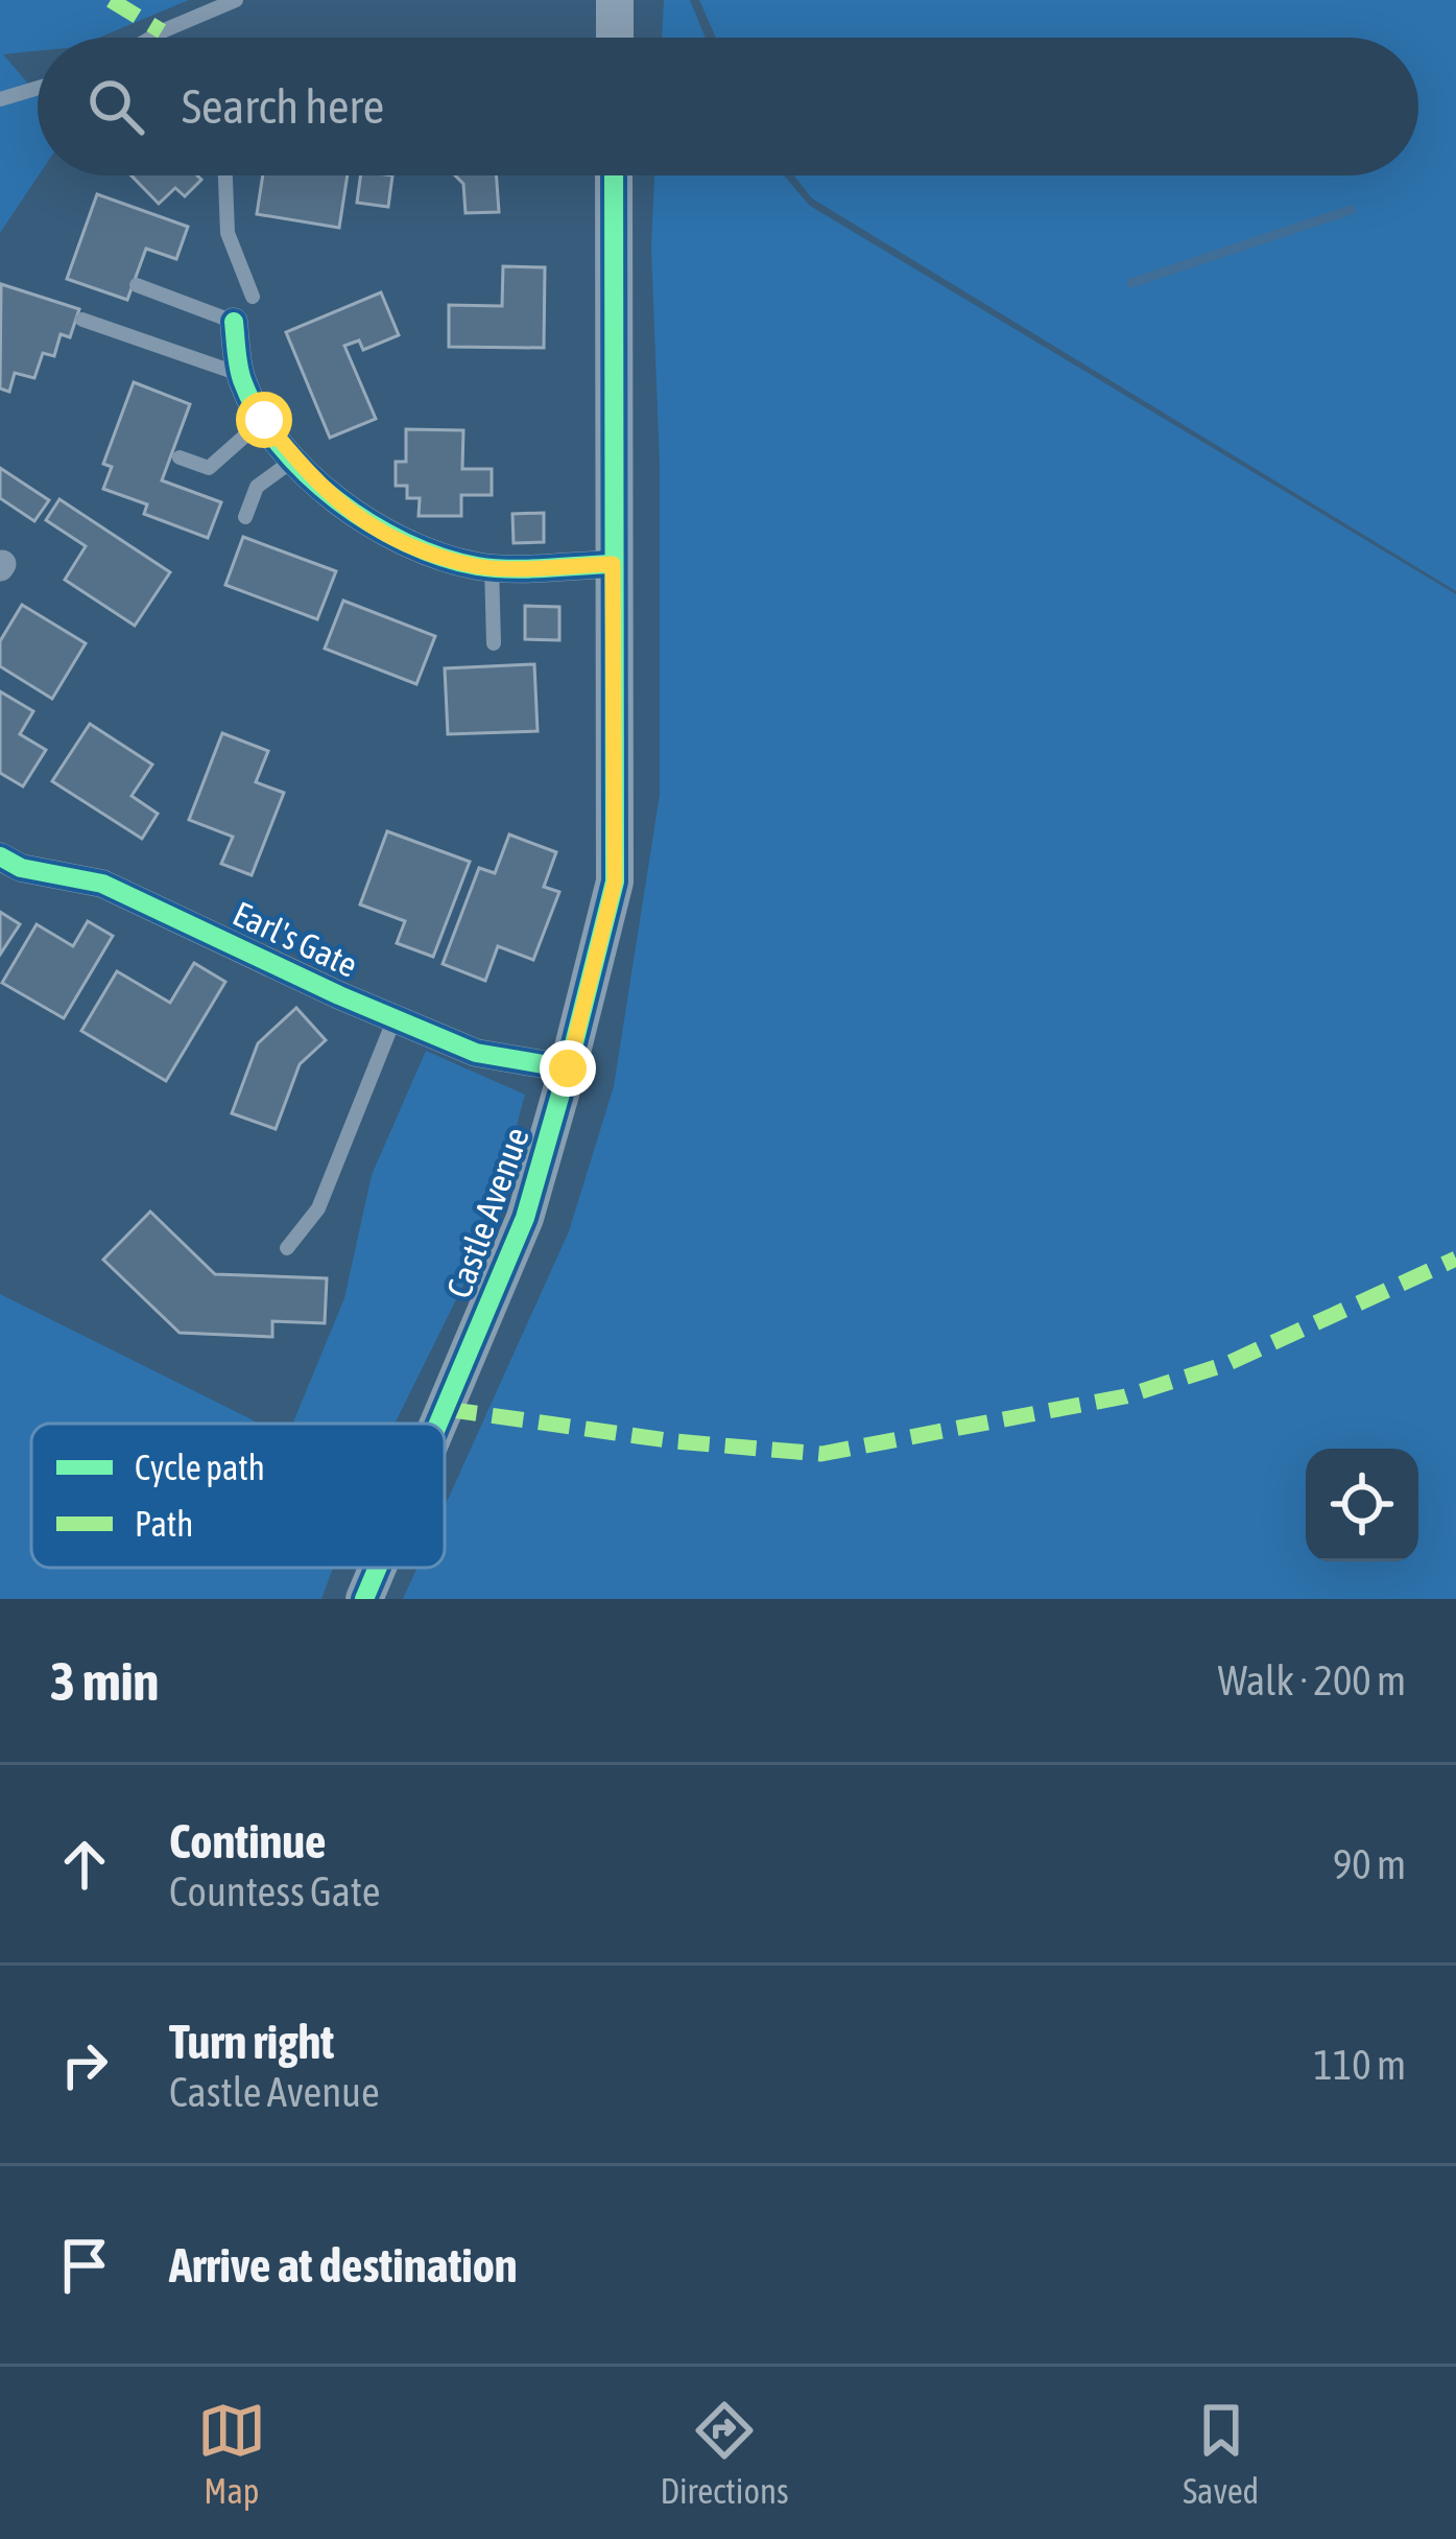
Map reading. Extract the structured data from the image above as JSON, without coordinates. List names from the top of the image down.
{
  "streets": {
    "street": ["Earl's Gate", "Castle Avenue"]
  },
  "crossings": [
    ["Earl's Gate", "Castle Avenue"]
  ],
  "legend": ["Cycle path", "Path"],
  "page": {
    "search": "Search here",
    "heading": ["3 min", "Walk · 200 m"],
    "list": [
      ["Continue", "Countess Gate", "90 m"],
      ["Turn right", "Castle Avenue", "110 m"],
      "Arrive at destination"
    ],
    "nav": ["Map", "Directions", "Saved"]
  }
}
